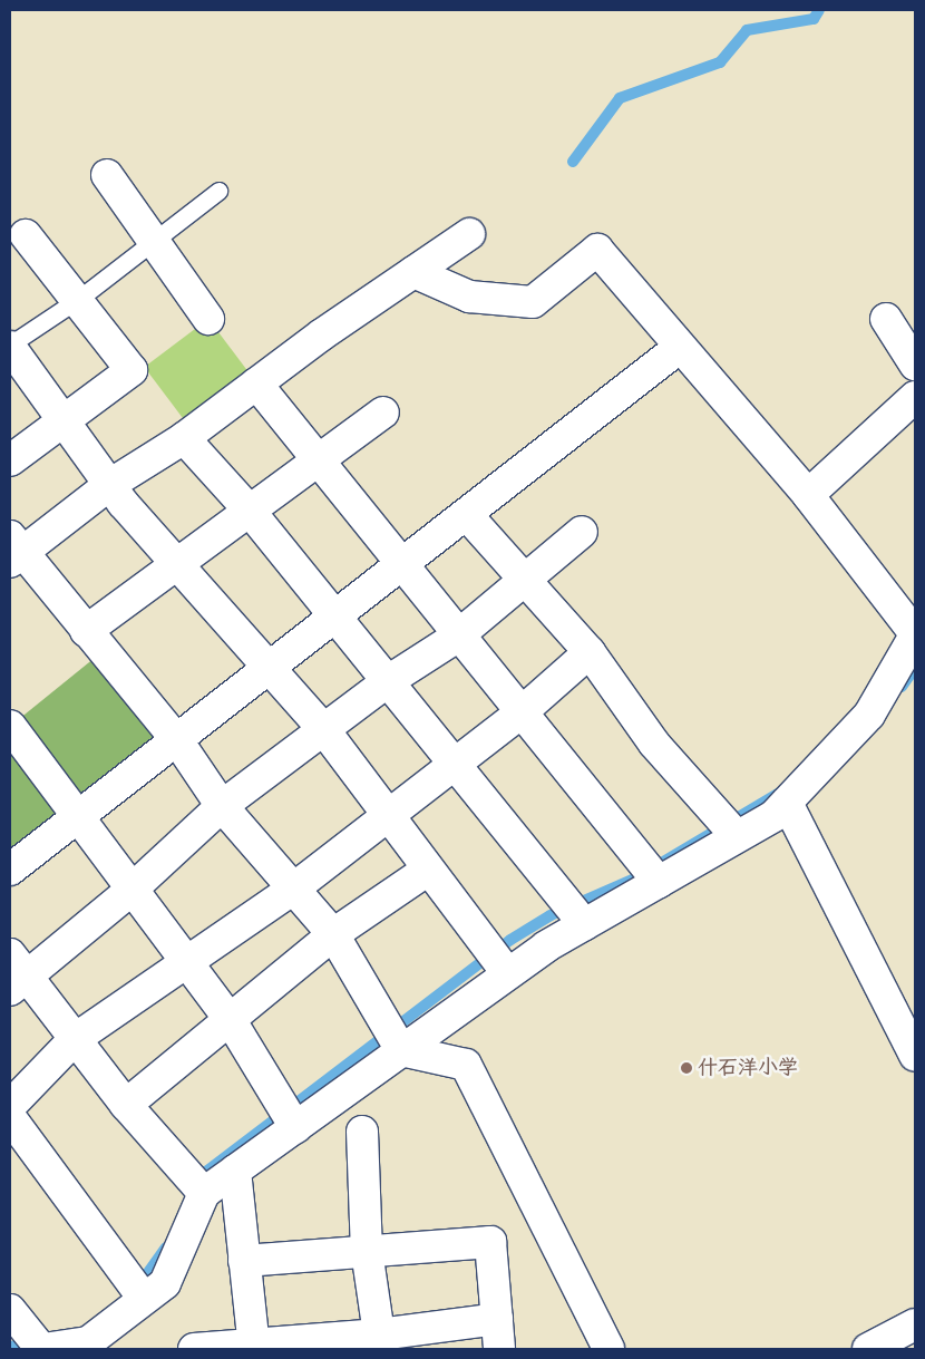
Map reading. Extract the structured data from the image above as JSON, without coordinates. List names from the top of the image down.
{
  "places": ["什石洋小学"]
}
